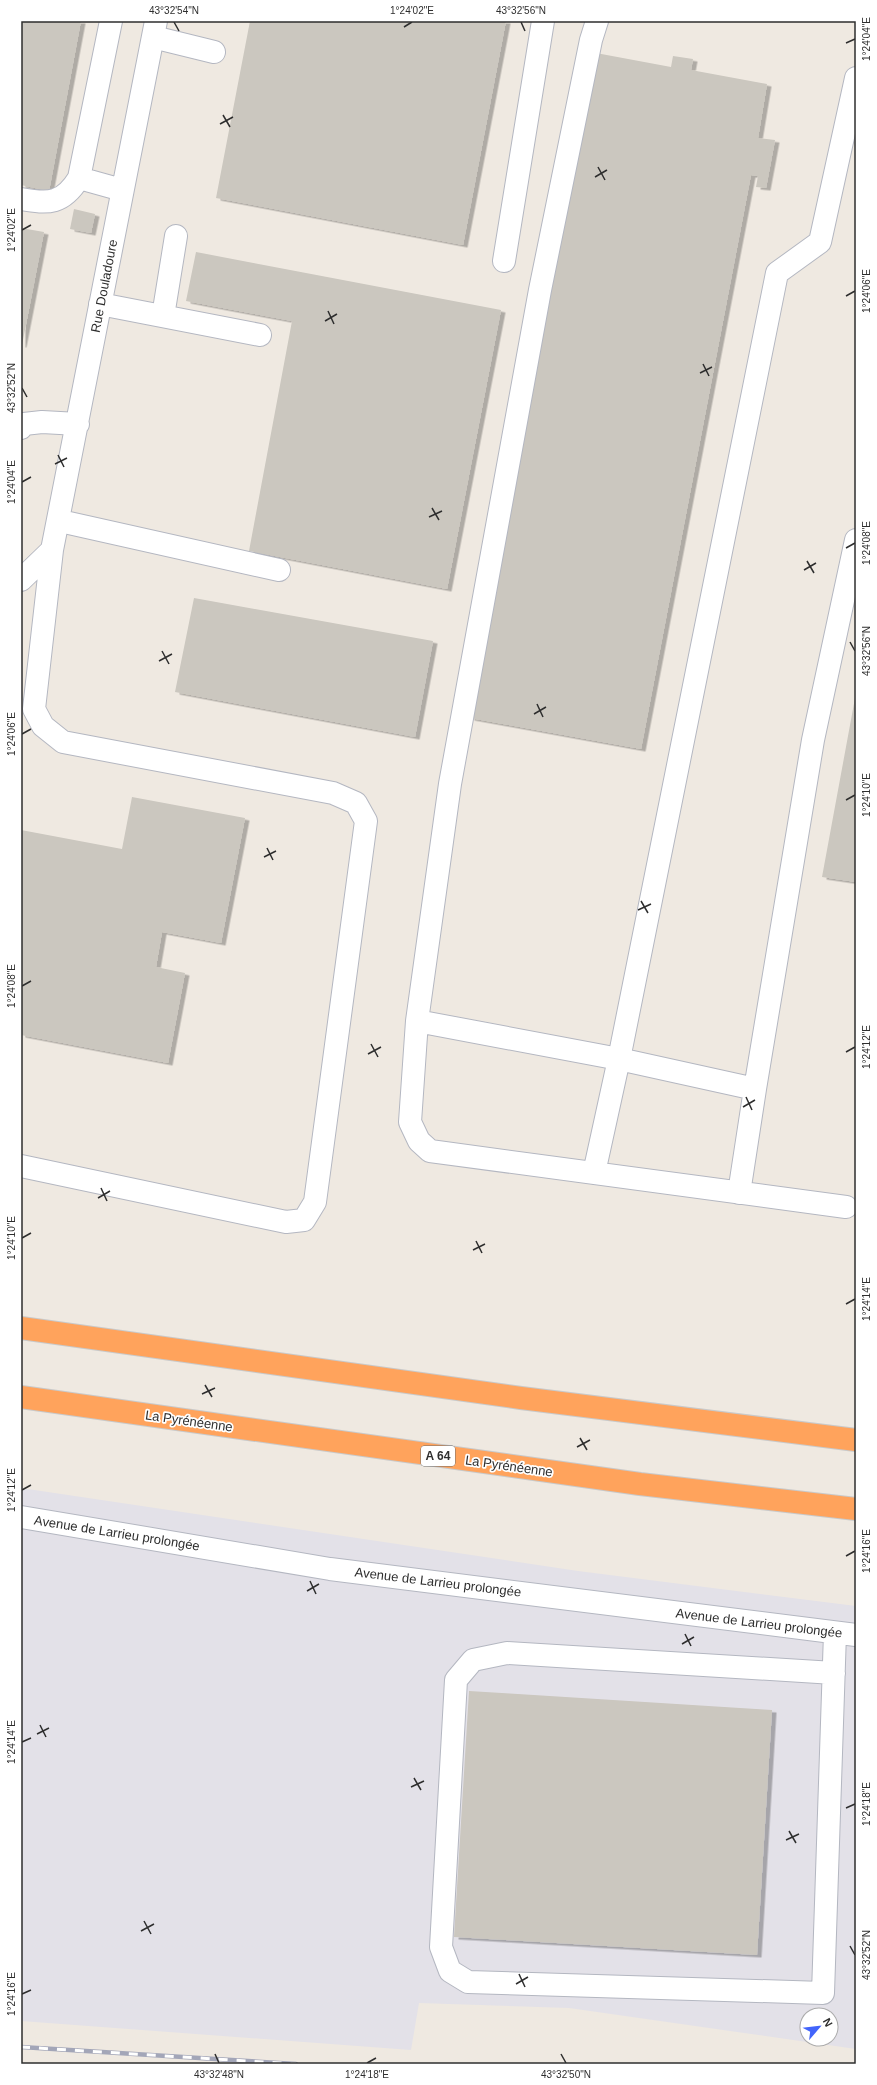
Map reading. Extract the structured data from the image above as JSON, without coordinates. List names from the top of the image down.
{
  "streets": {
    "highway": ["La Pyrénéenne", "A 64"],
    "street": ["Rue Douladoure", "Avenue de Larrieu prolongée"]
  },
  "north": "top right",
  "coordinates": [
    "43°32'54\"N",
    "1°24'02\"E",
    "43°32'56\"N",
    "1°24'04\"E",
    "1°24'06\"E",
    "43°32'52\"N",
    "1°24'08\"E",
    "1°24'10\"E",
    "1°24'12\"E",
    "1°24'14\"E",
    "1°24'16\"E",
    "1°24'18\"E",
    "43°32'48\"N",
    "43°32'50\"N"
  ]
}
